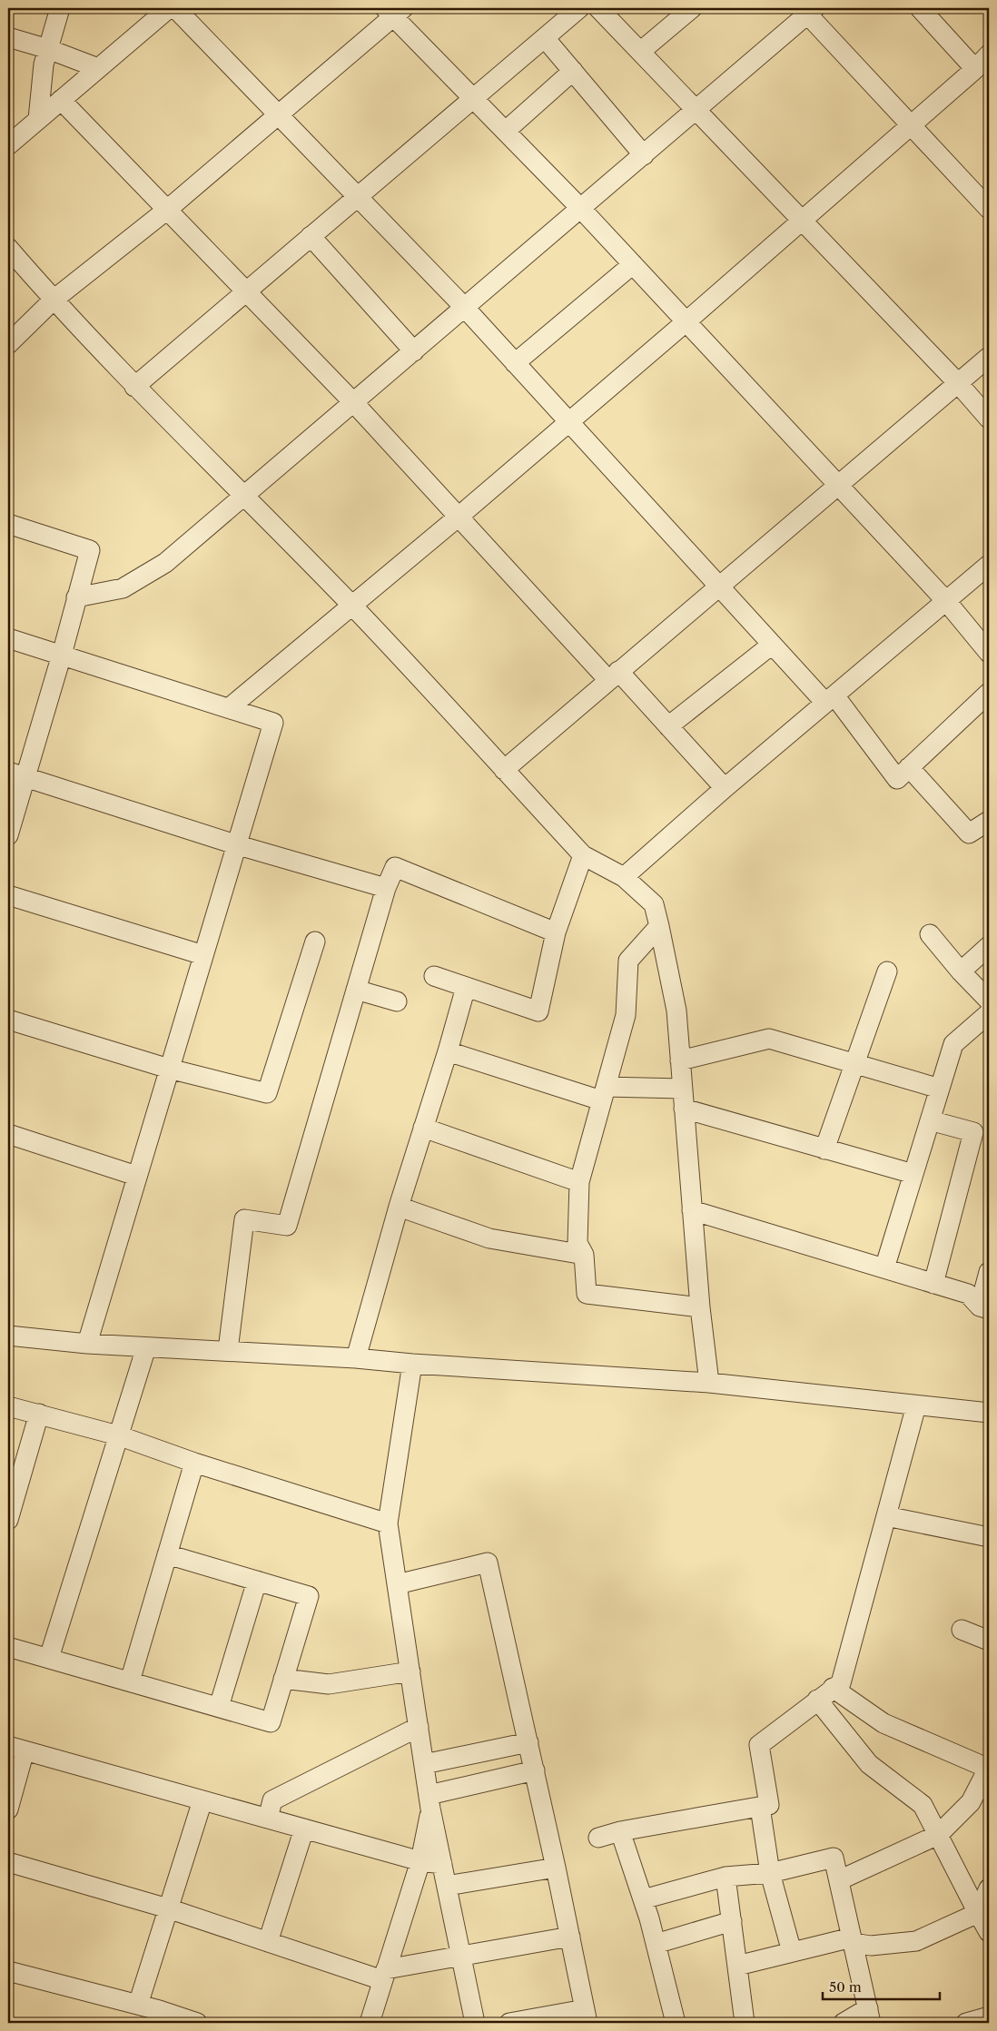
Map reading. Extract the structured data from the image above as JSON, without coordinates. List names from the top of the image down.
{
  "scale_bar": "50 m"
}
